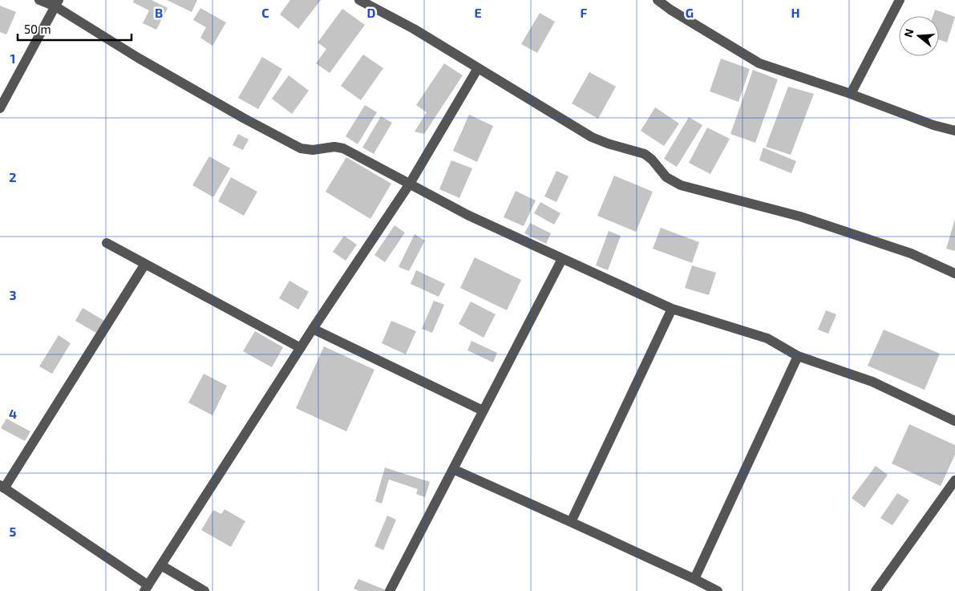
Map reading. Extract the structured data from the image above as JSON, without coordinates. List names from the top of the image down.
{
  "scale_bar": "50 m",
  "north": "left",
  "grid": {
    "columns": [
      "B",
      "C",
      "D",
      "E",
      "F",
      "G",
      "H"
    ],
    "rows": [
      "1",
      "2",
      "3",
      "4",
      "5"
    ]
  }
}
